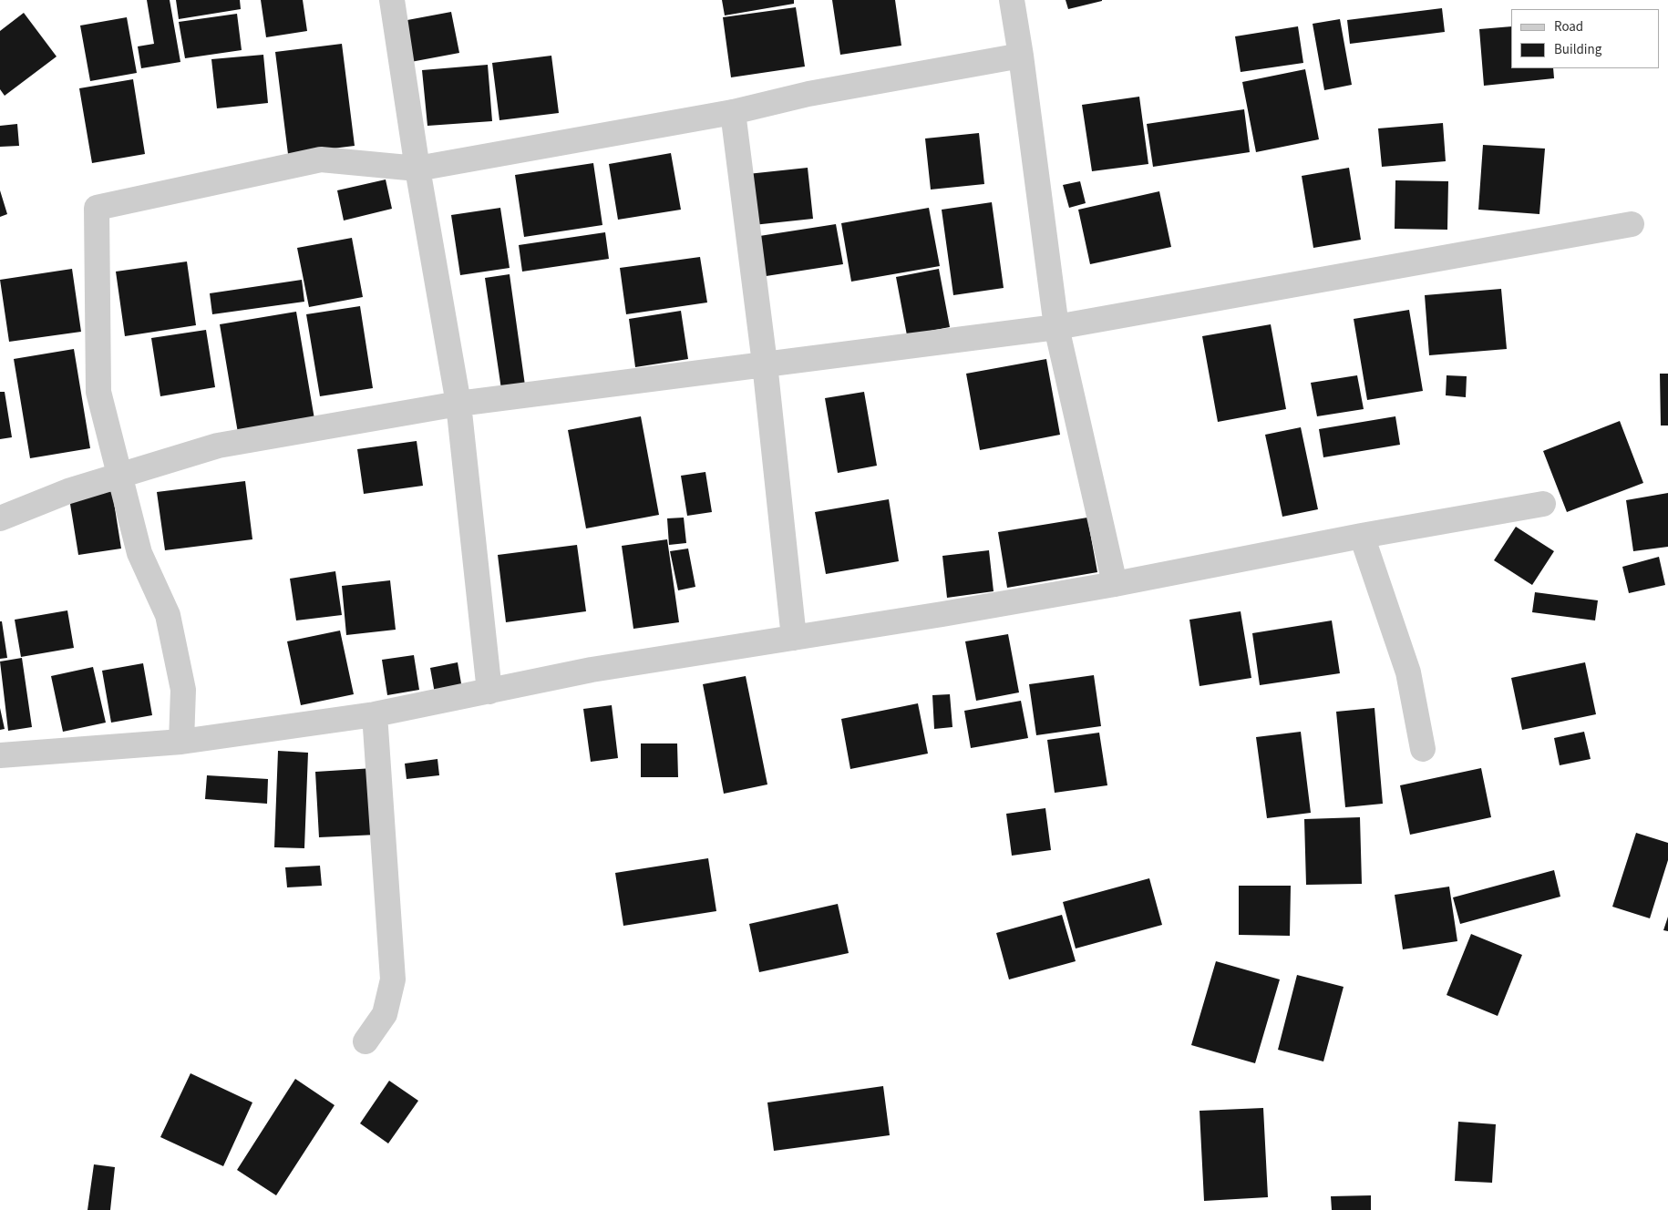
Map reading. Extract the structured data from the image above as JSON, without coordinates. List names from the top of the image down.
{
  "legend": ["Road", "Building"]
}
